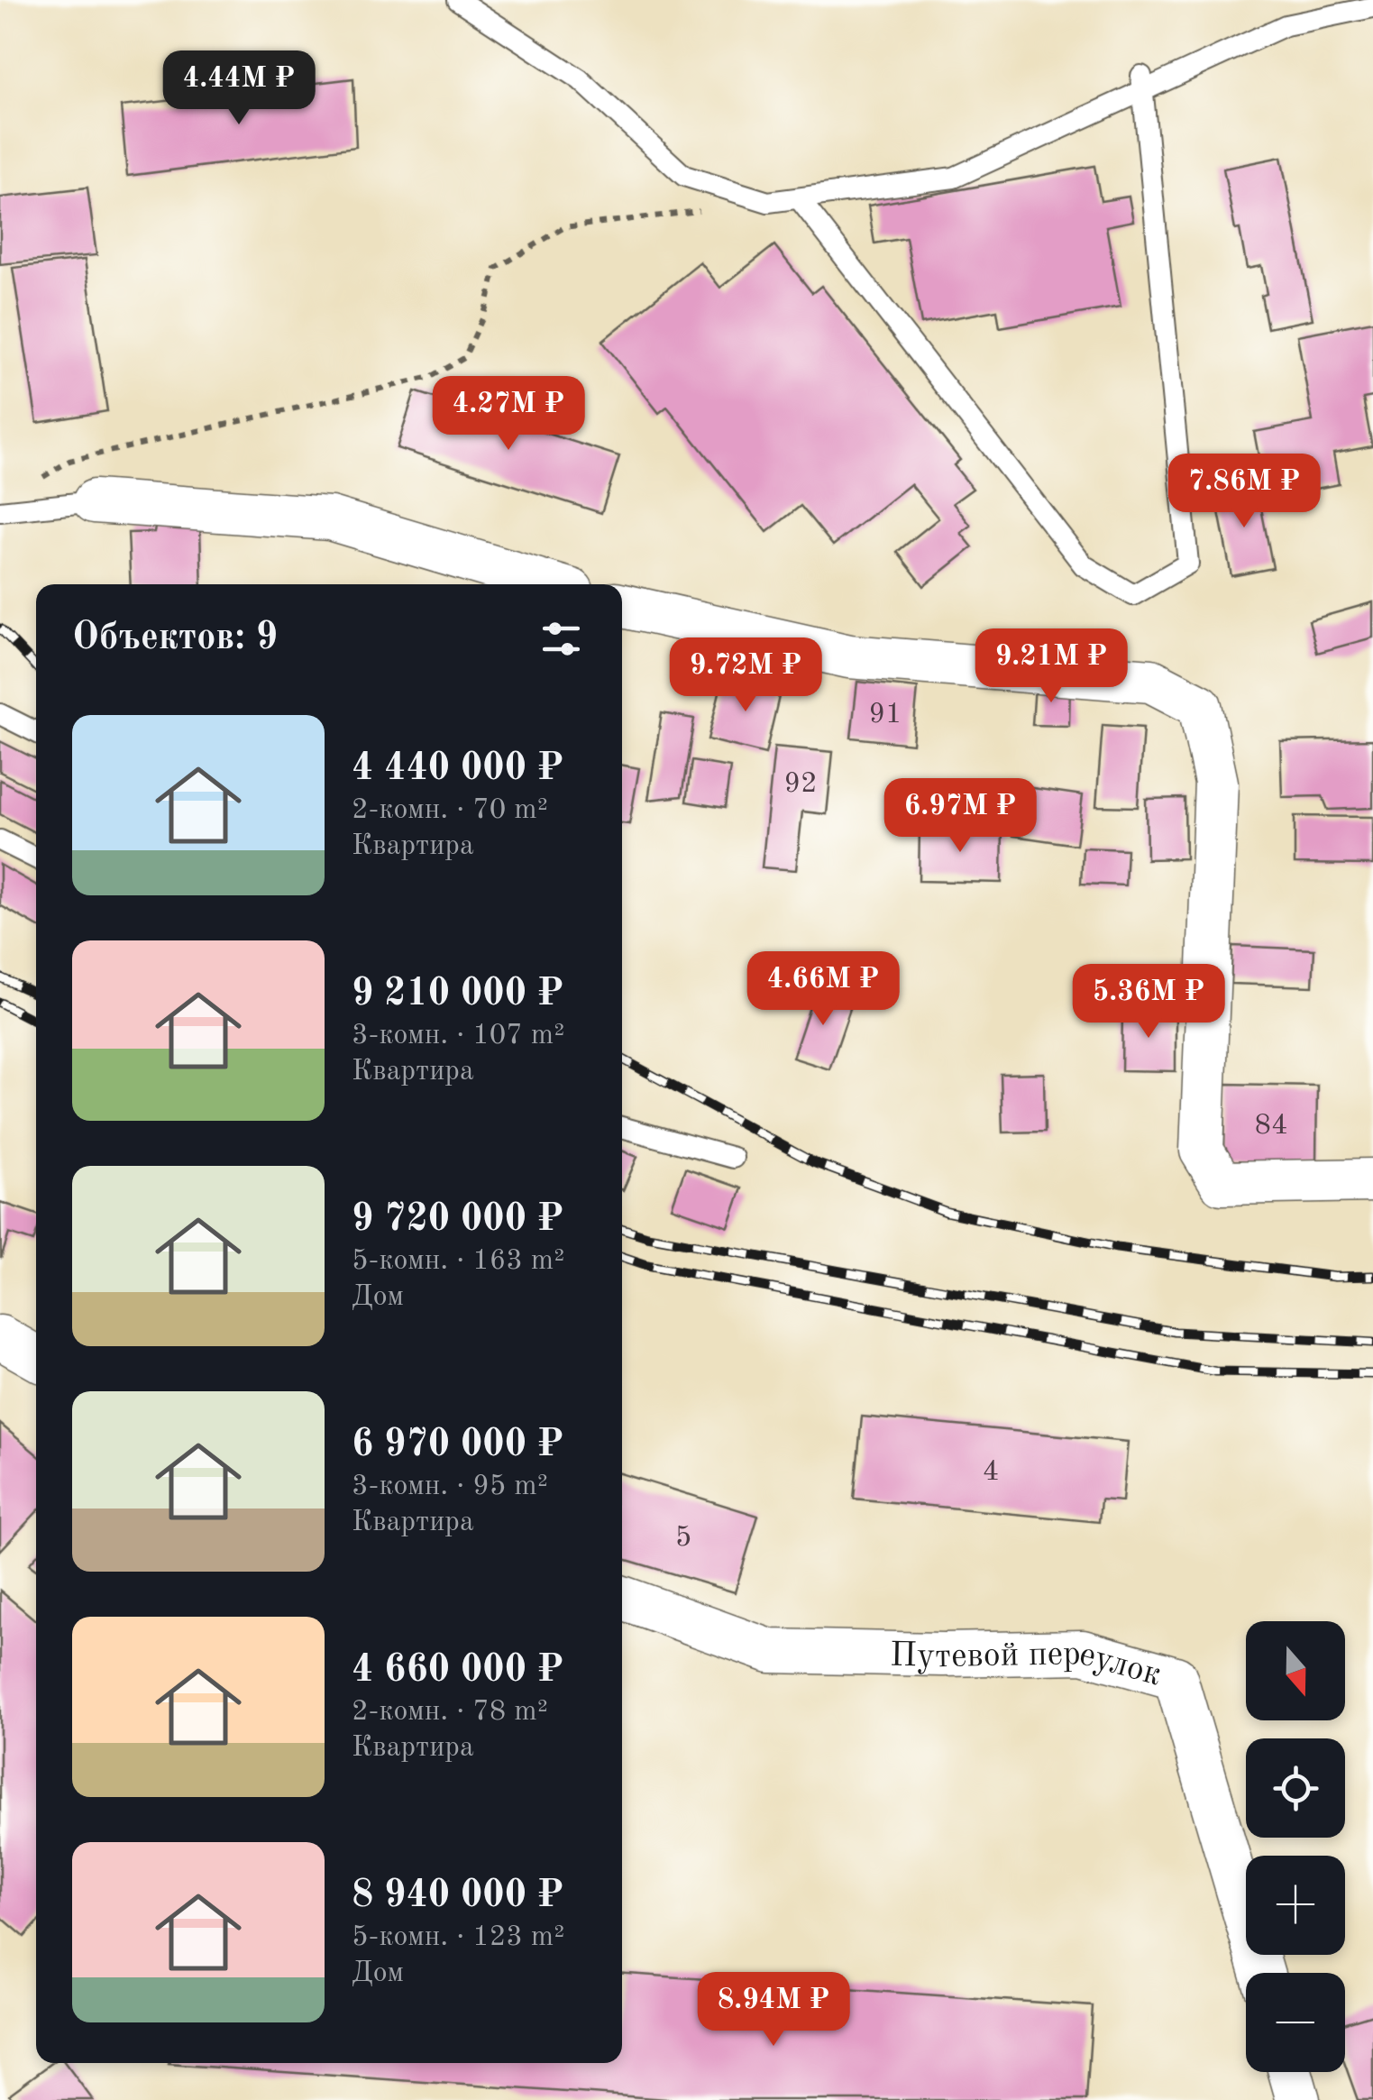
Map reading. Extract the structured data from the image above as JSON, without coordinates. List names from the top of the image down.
{
  "streets": {
    "street": ["Путевой переулок"]
  },
  "house_numbers": [
    "91",
    "92",
    "84",
    "4",
    "5"
  ],
  "north": "bottom",
  "page": {
    "price": [
      "4.44M ₽",
      "4.27M ₽",
      "7.86M ₽",
      "9.21M ₽",
      "9.72M ₽",
      "6.97M ₽",
      "4.66M ₽",
      "5.36M ₽",
      "8.94M ₽"
    ],
    "heading": "Объектов: 9",
    "list": [
      {
        "name": "4 440 000 ₽",
        "note": "2-комн. · 70 m² · Квартира"
      },
      {
        "name": "9 210 000 ₽",
        "note": "3-комн. · 107 m² · Квартира"
      },
      {
        "name": "9 720 000 ₽",
        "note": "5-комн. · 163 m² · Дом"
      },
      {
        "name": "6 970 000 ₽",
        "note": "3-комн. · 95 m² · Квартира"
      },
      {
        "name": "4 660 000 ₽",
        "note": "2-комн. · 78 m² · Квартира"
      },
      {
        "name": "8 940 000 ₽",
        "note": "5-комн. · 123 m² · Дом"
      }
    ],
    "map_buttons": ["+", "−"]
  }
}
